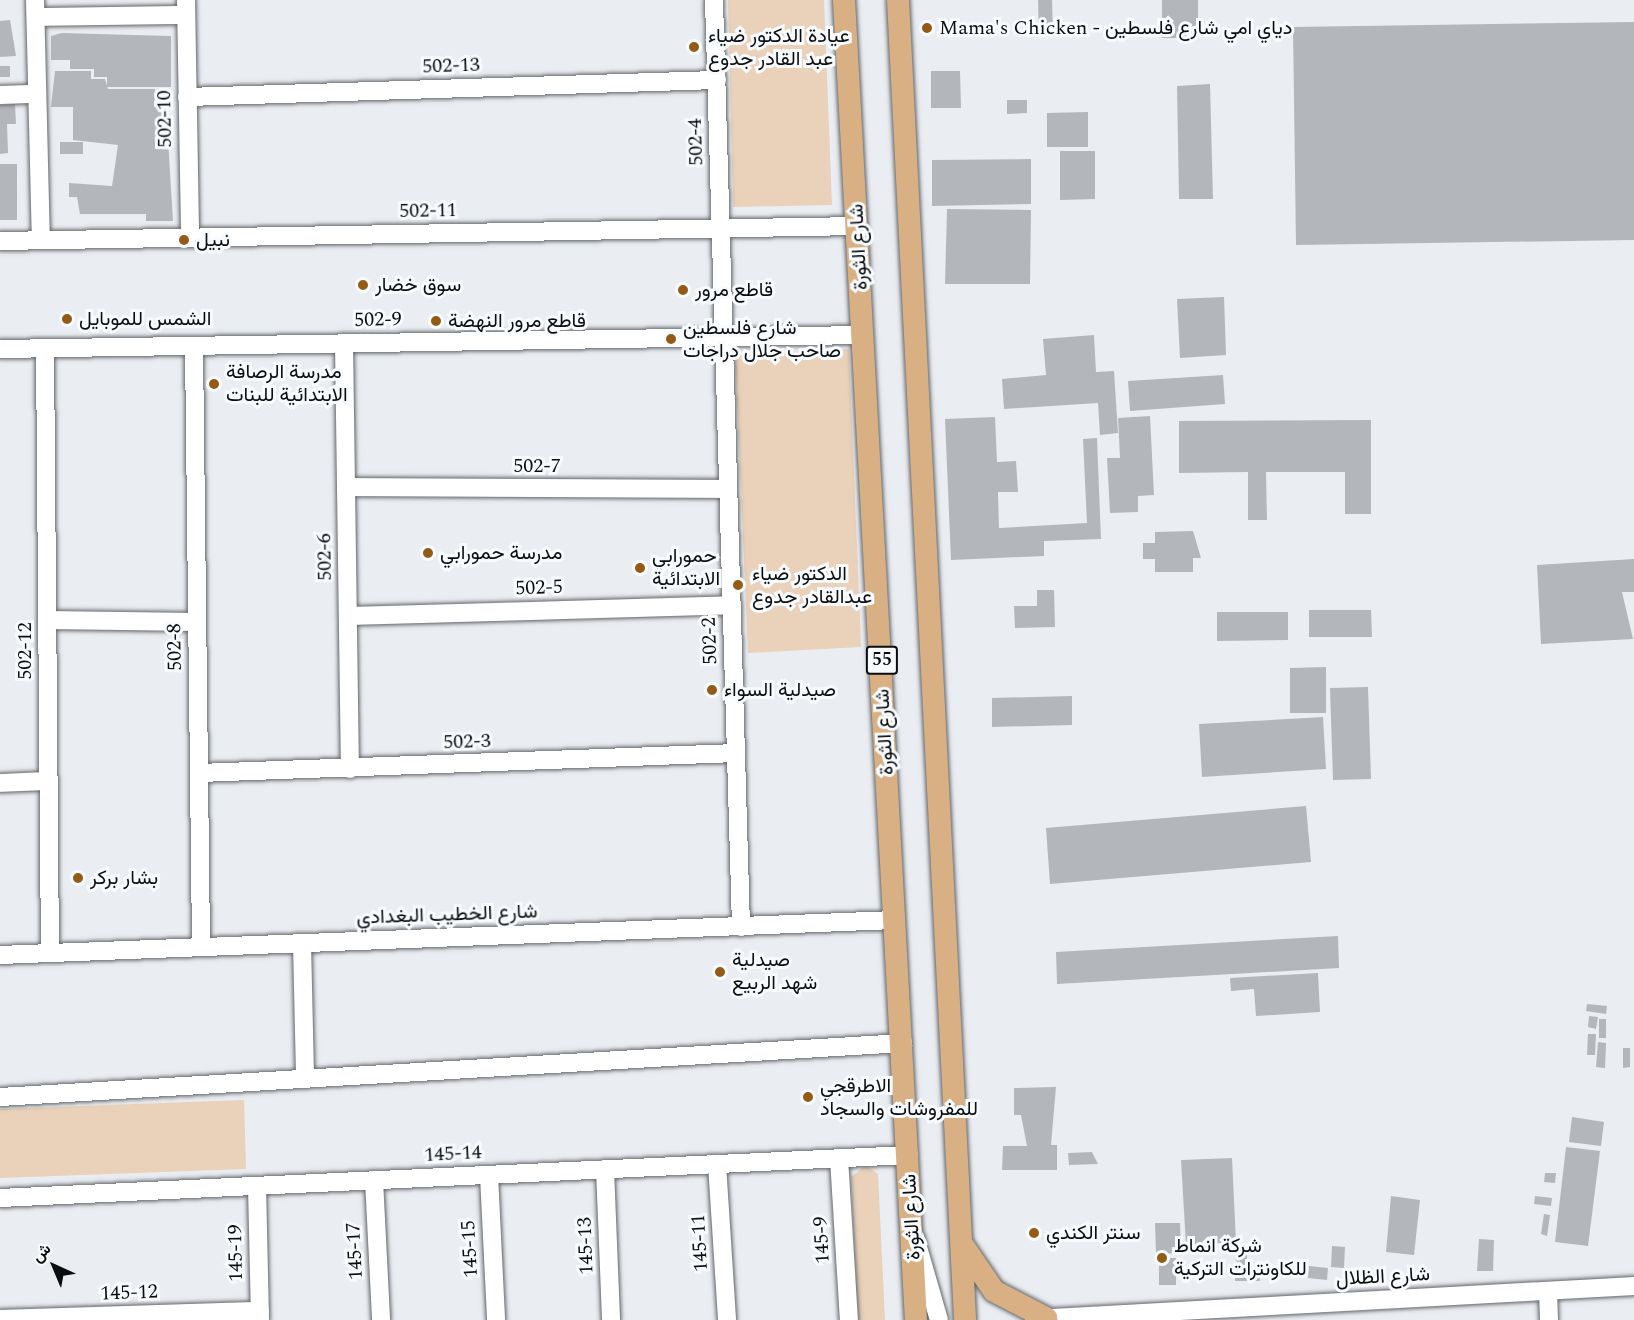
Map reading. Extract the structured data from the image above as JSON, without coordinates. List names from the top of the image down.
{
  "streets": {
    "main road": ["شارع الثورة", "55"],
    "street": [
      "502-13",
      "502-10",
      "502-4",
      "502-11",
      "502-9",
      "502-7",
      "502-6",
      "502-5",
      "502-2",
      "502-8",
      "502-12",
      "502-3",
      "شارع الخطيب البغدادي",
      "145-14",
      "145-9",
      "145-11",
      "145-13",
      "145-15",
      "145-17",
      "145-19",
      "شارع الظلال",
      "145-12"
    ]
  },
  "crossings": [
    ["502-13", "502-10"],
    ["502-13", "502-4"],
    ["502-10", "502-11"],
    ["502-4", "502-11"],
    ["502-4", "502-2"],
    ["502-11", "شارع الثورة"],
    ["شارع الثورة", "502-9"],
    ["شارع الثورة", "شارع الخطيب البغدادي"],
    ["شارع الثورة", "145-14"],
    ["502-9", "502-6"],
    ["502-9", "502-2"],
    ["502-9", "502-8"],
    ["502-9", "502-12"],
    ["502-7", "502-6"],
    ["502-7", "502-2"],
    ["502-6", "502-5"],
    ["502-6", "502-3"],
    ["502-5", "502-2"],
    ["502-2", "502-3"],
    ["502-2", "شارع الخطيب البغدادي"],
    ["502-8", "502-3"],
    ["502-8", "شارع الخطيب البغدادي"],
    ["502-12", "شارع الخطيب البغدادي"],
    ["145-14", "145-9"],
    ["145-14", "145-11"],
    ["145-14", "145-13"],
    ["145-14", "145-15"],
    ["145-14", "145-17"],
    ["145-14", "145-19"],
    ["145-19", "145-12"]
  ],
  "places": [
    "Mama's Chicken - دياي امي شارع فلسطين",
    "عيادة الدكتور ضياء عبد القادر جدوع",
    "نبيل",
    "سوق خضار",
    "قاطع مرور",
    "الشمس للموبايل",
    "قاطع مرور النهضة",
    "شارع فلسطين صاحب جلال دراجات",
    "مدرسة الرصافة الابتدائية للبنات",
    "مدرسة حمورابي",
    "حمورابي الابتدائية",
    "الدكتور ضياء عبدالقادر جدوع",
    "صيدلية السواء",
    "بشار بركر",
    "صيدلية شهد الربيع",
    "الاطرقجي للمفروشات والسجاد",
    "سنتر الكندي",
    "شركة انماط للكاونترات التركية"
  ],
  "north": "top left"
}
